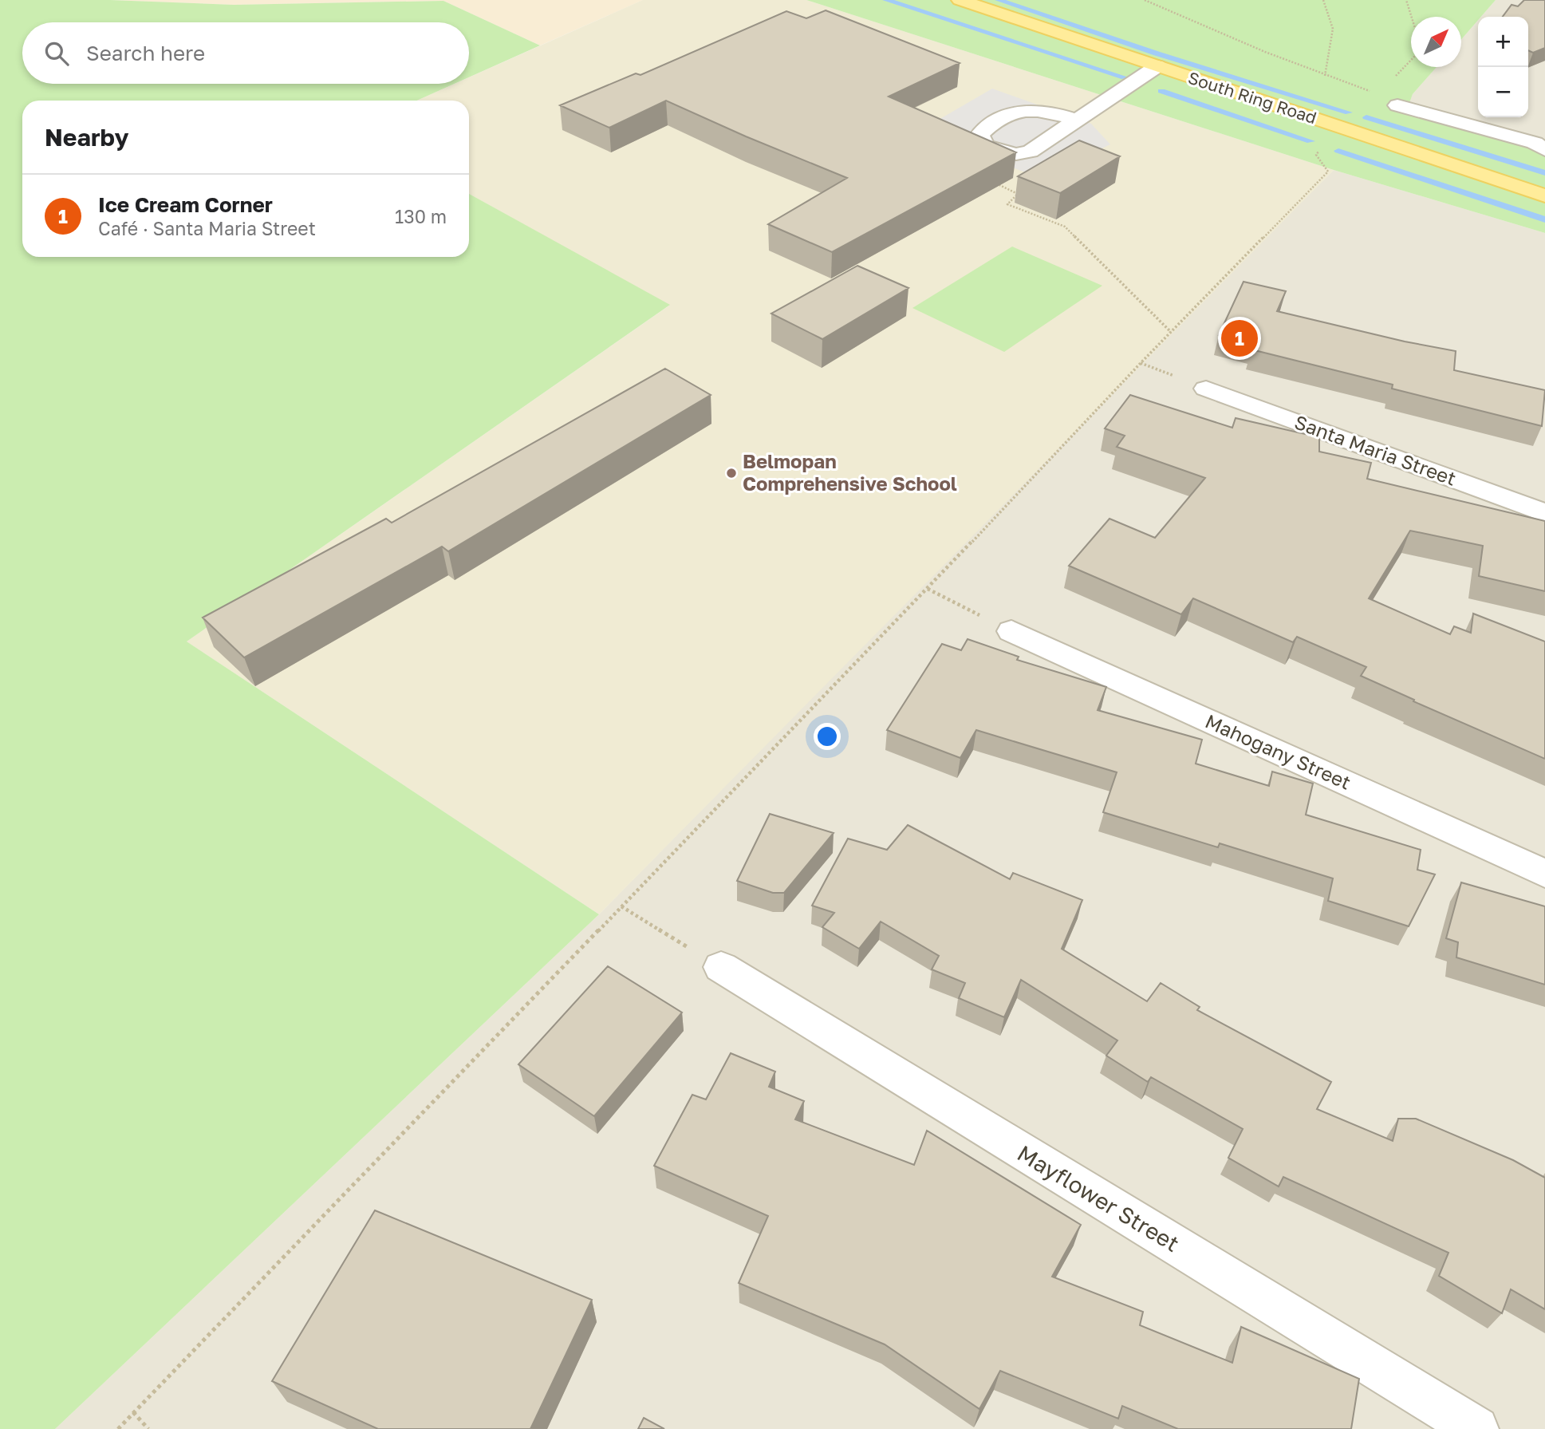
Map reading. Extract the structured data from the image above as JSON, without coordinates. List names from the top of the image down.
{
  "streets": {
    "main road": ["South Ring Road"],
    "street": ["Santa Maria Street", "Mahogany Street", "Mayflower Street"]
  },
  "places": ["Belmopan Comprehensive School"],
  "north": "top right",
  "page": {
    "map_buttons": ["+", "−"],
    "search": "Search here",
    "heading": "Nearby",
    "list": [
      {
        "mark": "1",
        "name": "Ice Cream Corner",
        "note": "Café · Santa Maria Street",
        "value": "130 m"
      }
    ],
    "pins": "1"
  }
}
